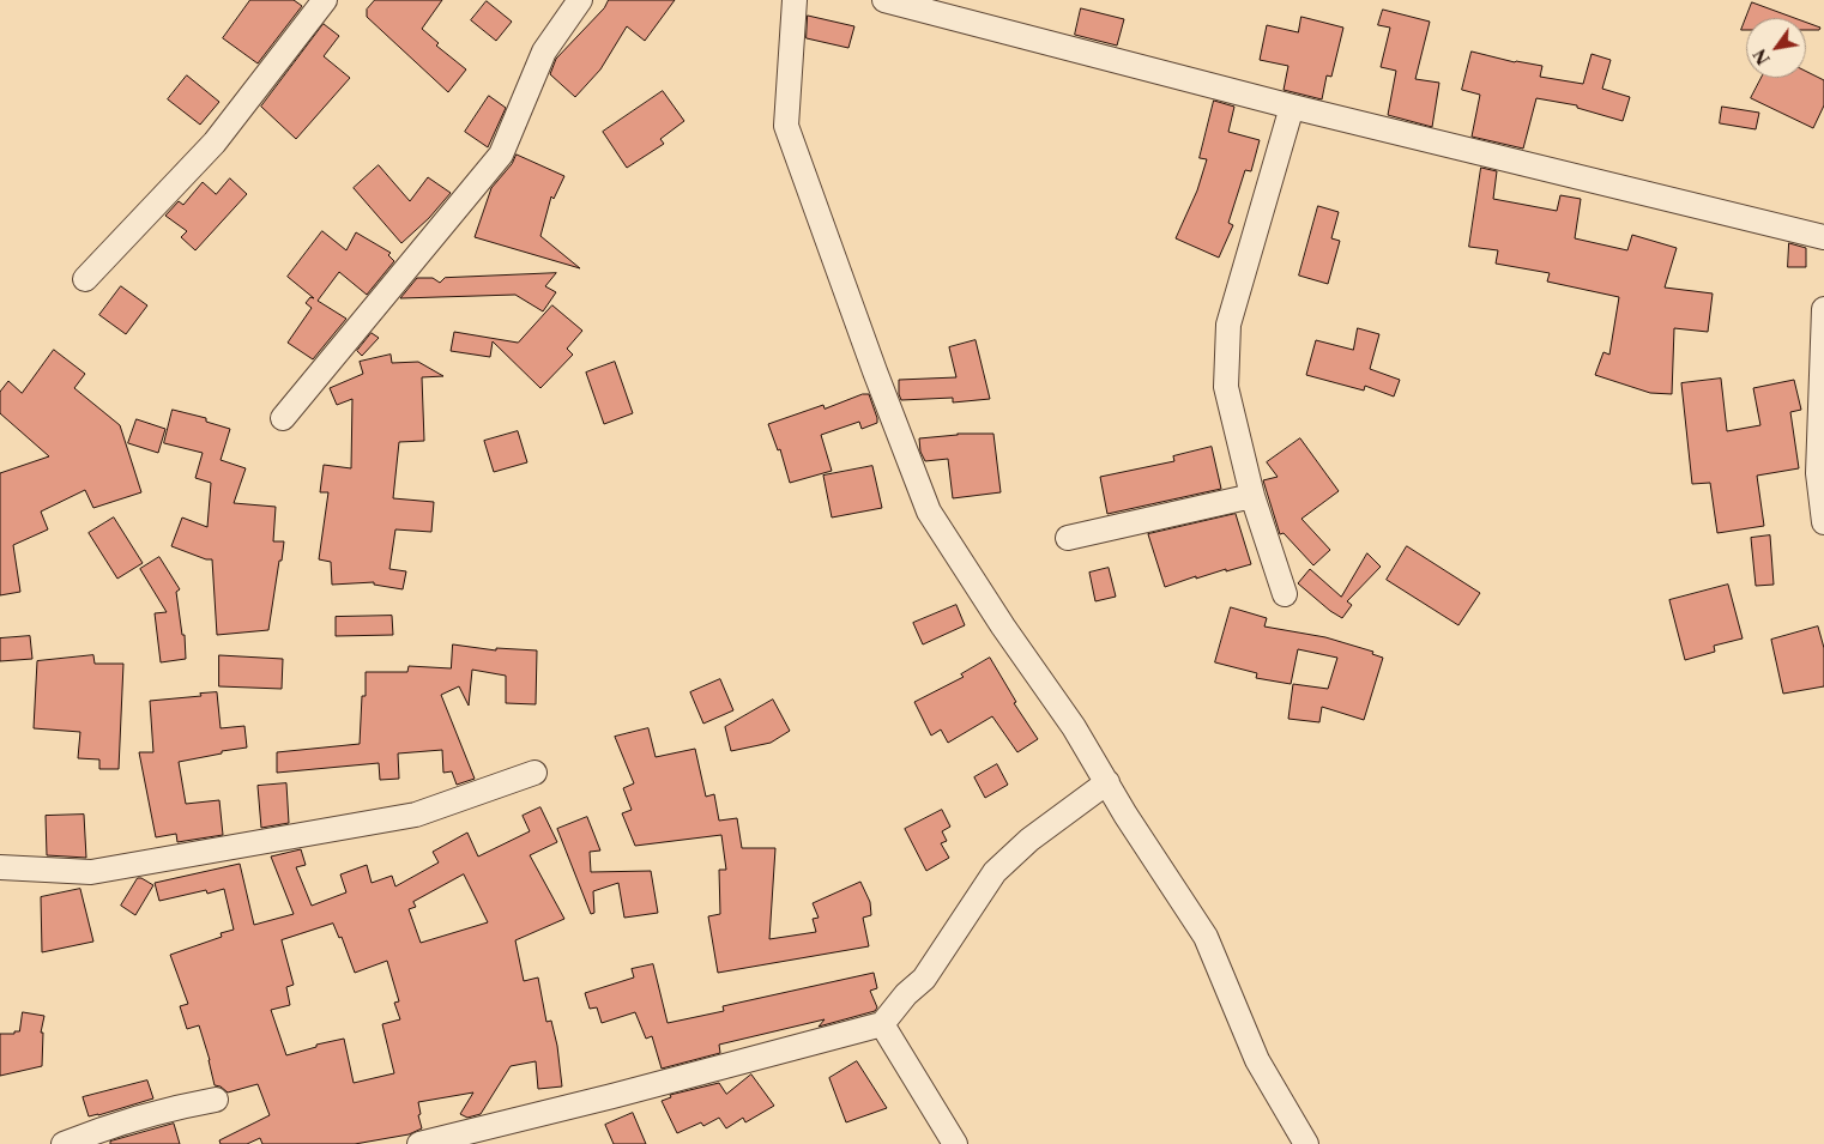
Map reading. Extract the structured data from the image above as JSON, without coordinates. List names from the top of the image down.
{
  "north": "bottom left"
}
